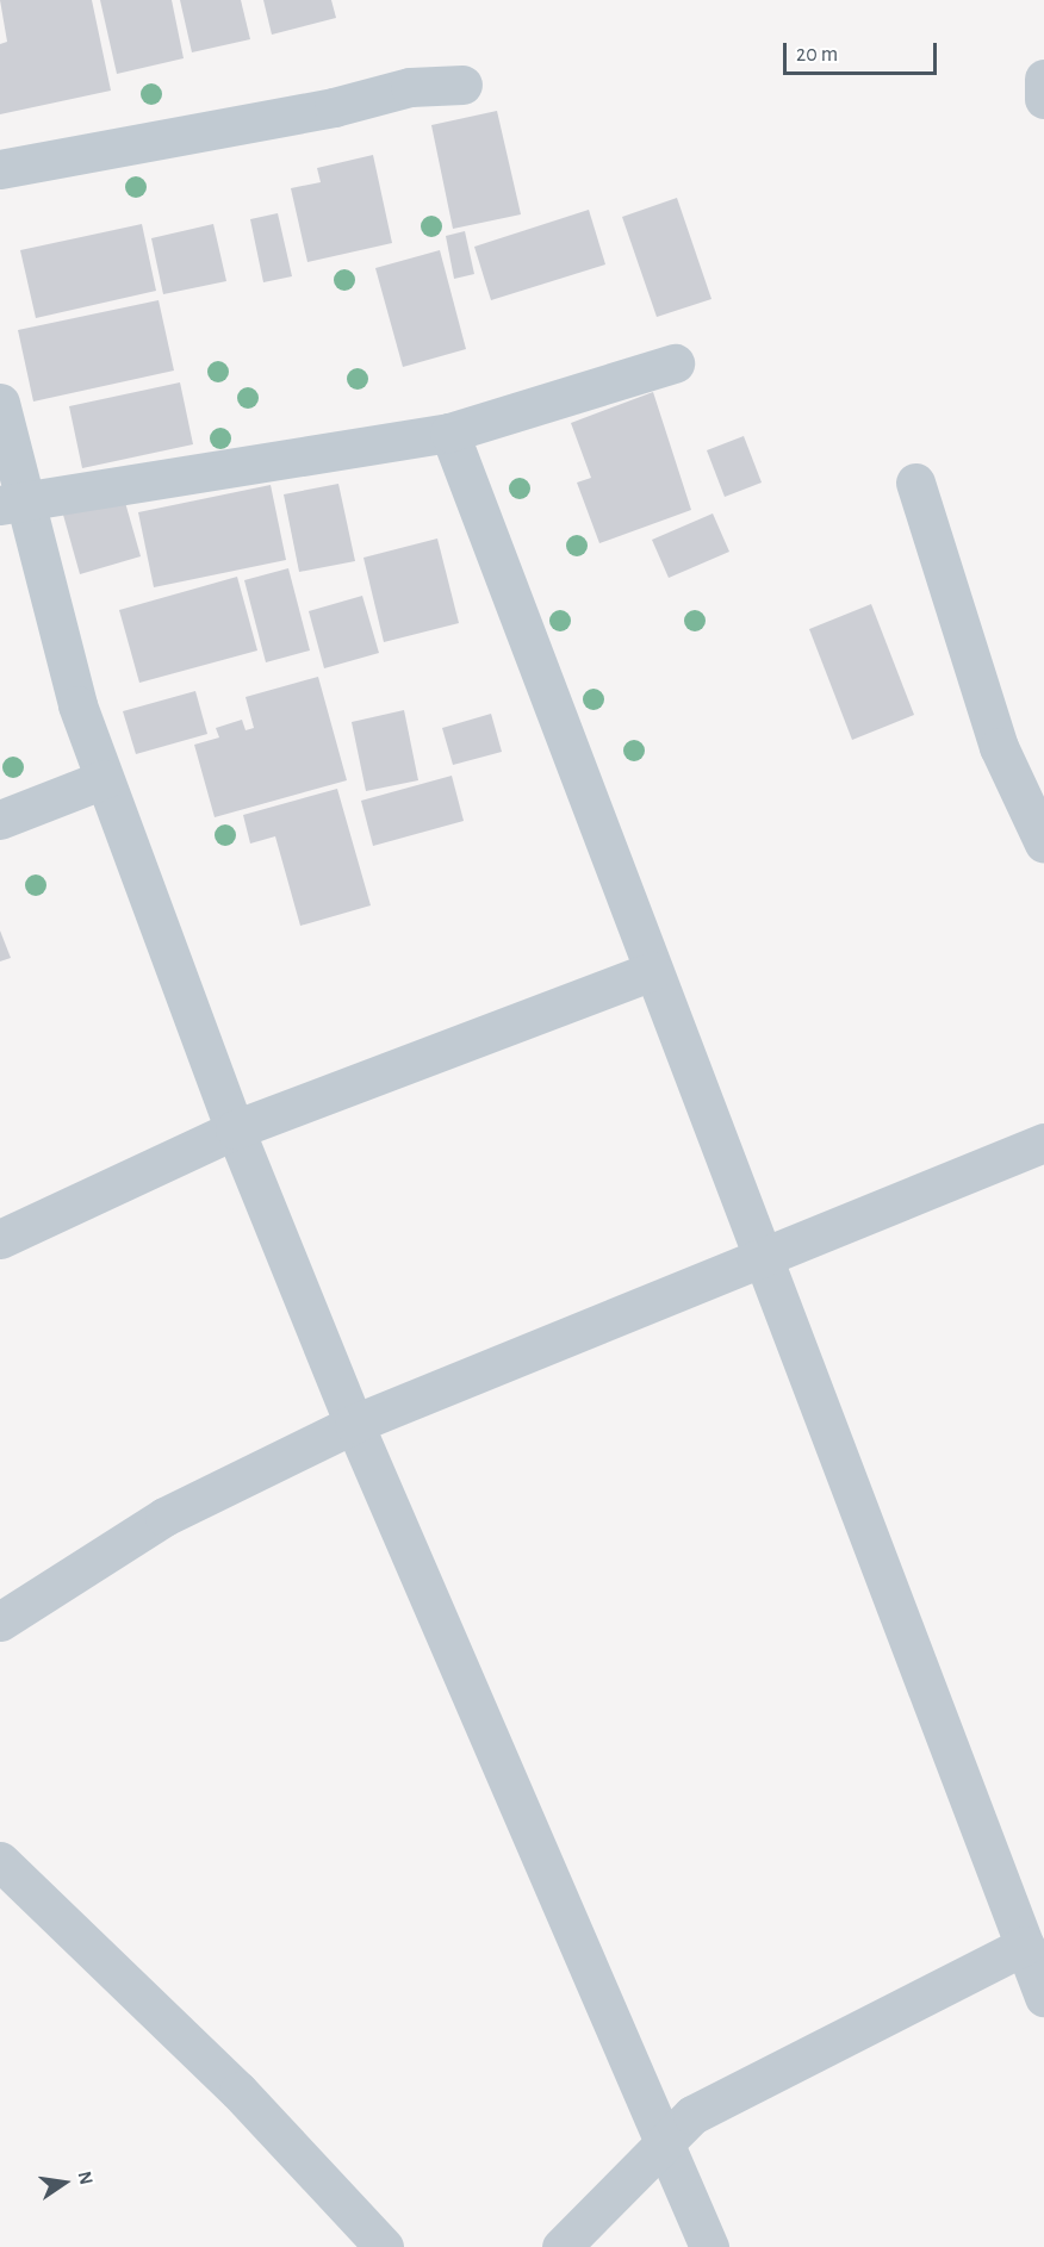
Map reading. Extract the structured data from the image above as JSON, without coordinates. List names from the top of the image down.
{
  "scale_bar": "20 m",
  "north": "right"
}
